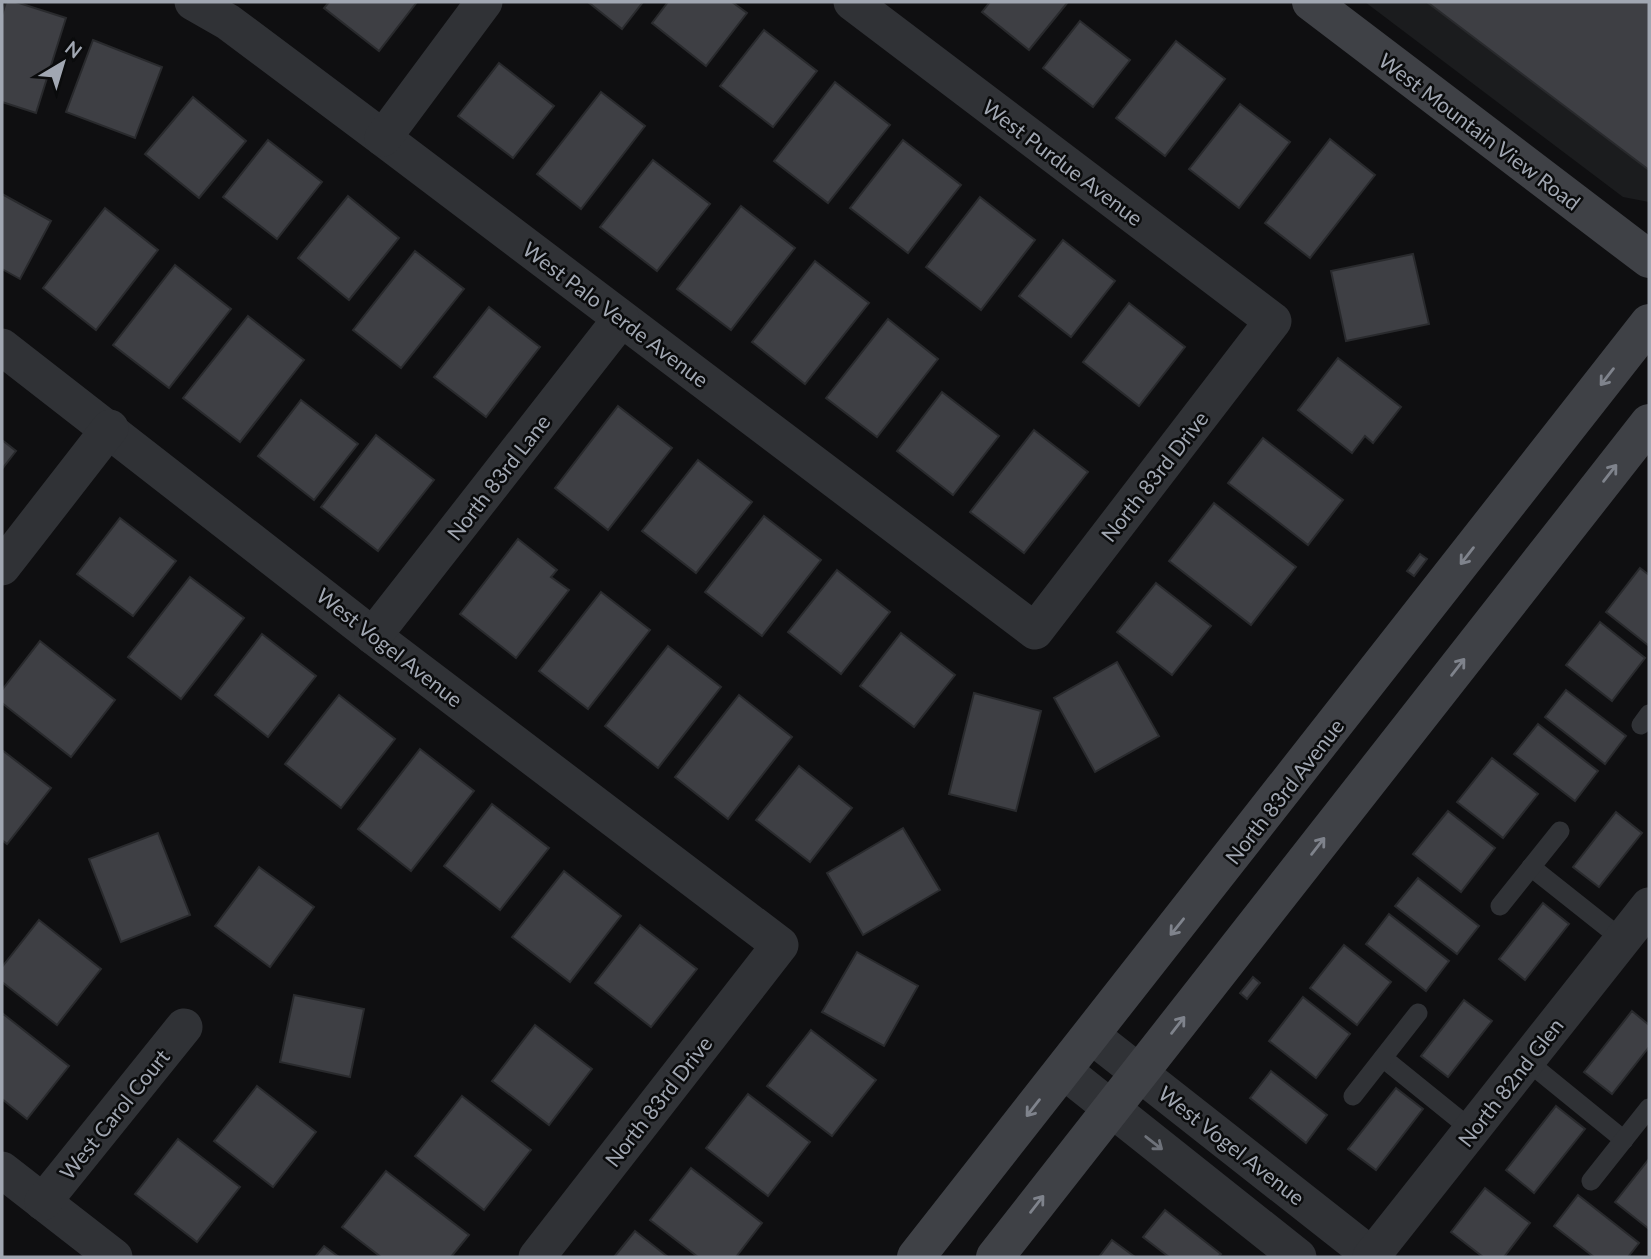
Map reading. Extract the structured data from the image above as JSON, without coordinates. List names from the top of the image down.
{
  "streets": {
    "main road": ["West Mountain View Road", "North 83rd Avenue"],
    "street": [
      "West Purdue Avenue",
      "West Palo Verde Avenue",
      "North 83rd Drive",
      "North 83rd Lane",
      "West Vogel Avenue",
      "North 82nd Glen",
      "West Carol Court"
    ]
  },
  "crossings": [
    ["West Purdue Avenue", "North 83rd Drive"],
    ["West Palo Verde Avenue", "North 83rd Drive"],
    ["West Palo Verde Avenue", "North 83rd Lane"],
    ["North 83rd Drive", "West Vogel Avenue"],
    ["North 83rd Lane", "West Vogel Avenue"],
    ["West Vogel Avenue", "North 83rd Avenue"],
    ["West Vogel Avenue", "North 82nd Glen"]
  ],
  "north": "top right"
}
